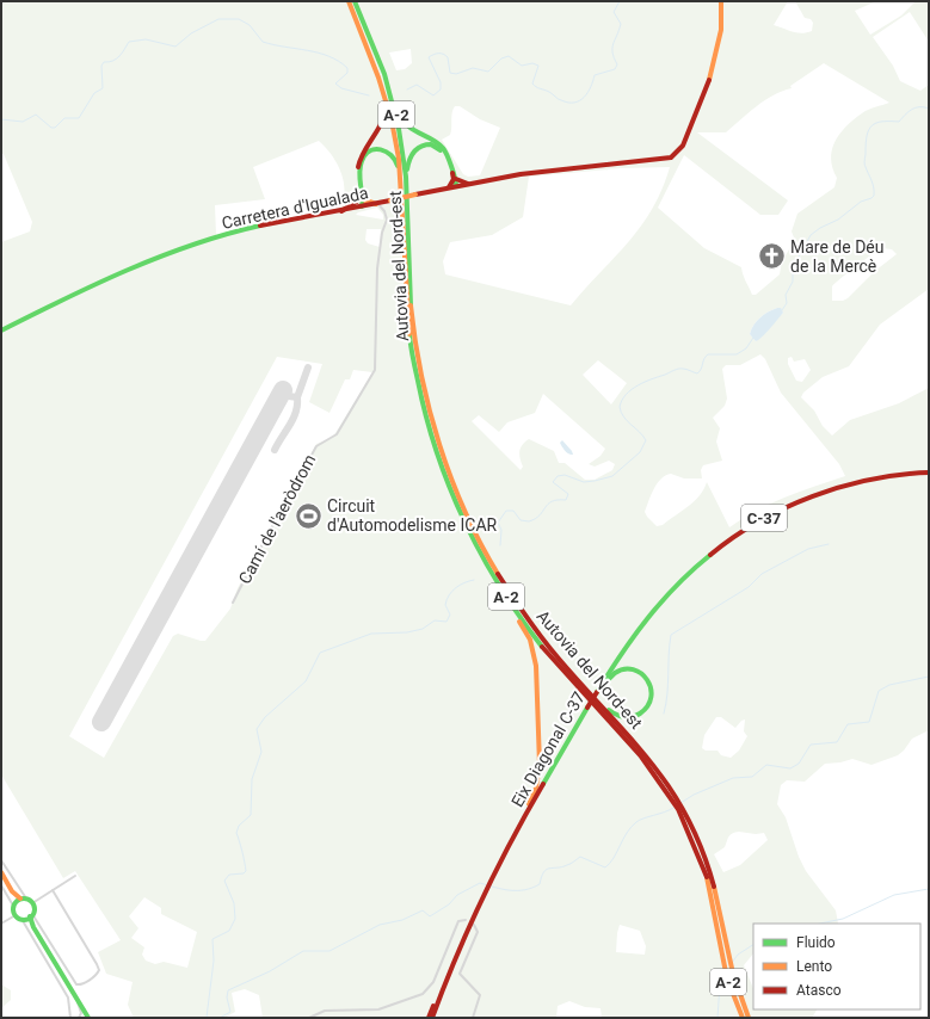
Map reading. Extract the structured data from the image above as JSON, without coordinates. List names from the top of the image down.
{
  "streets": {
    "main road": [
      "A-2",
      "Carretera d'Igualada",
      "Autovia del Nord-est",
      "C-37",
      "Eix Diagonal C-37"
    ],
    "street": ["Camí de l'aeròdrom"]
  },
  "crossings": [
    ["Carretera d'Igualada", "Camí de l'aeròdrom"]
  ],
  "places": {
    "church": ["Mare de Déu de la Mercè"],
    "sports": ["Circuit d'Automodelisme ICAR"]
  },
  "legend": ["Fluido", "Lento", "Atasco"]
}
